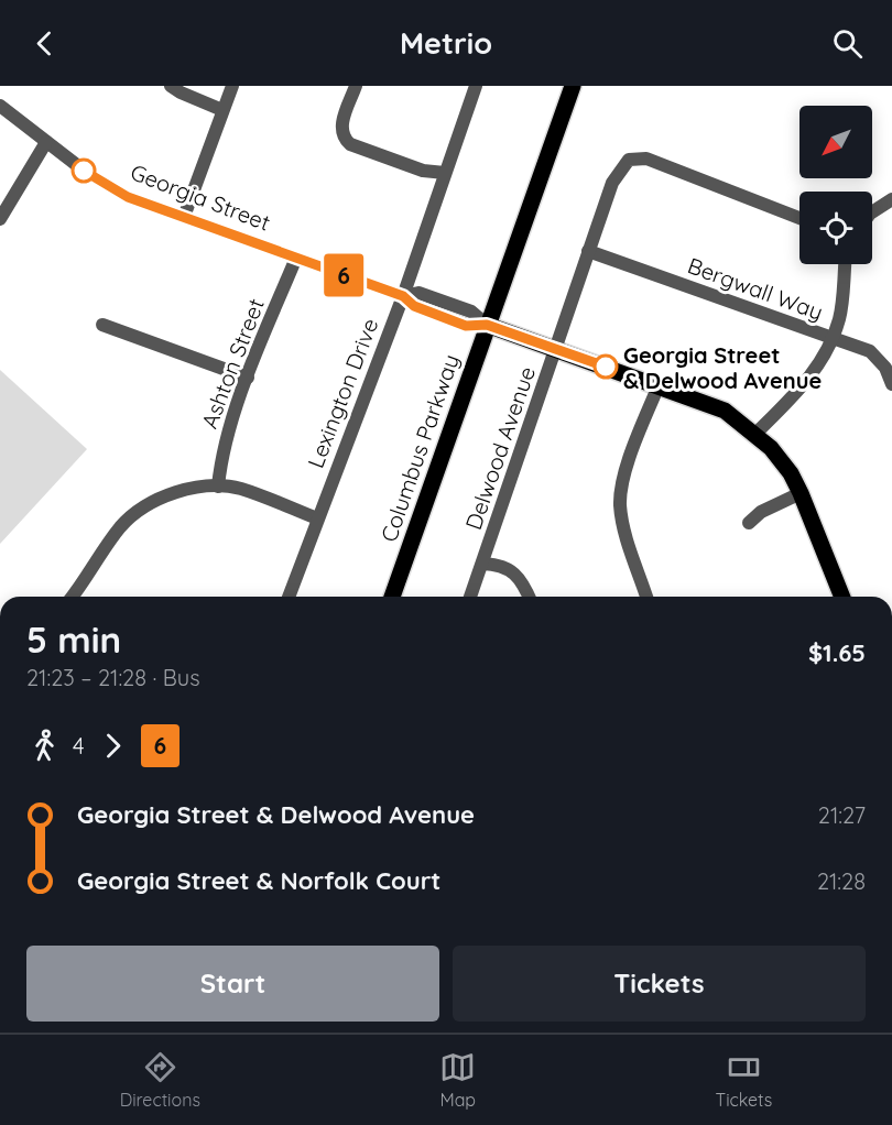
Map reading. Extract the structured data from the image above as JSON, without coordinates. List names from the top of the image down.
{
  "streets": {
    "main road": ["Georgia Street", "Columbus Parkway"],
    "street": [
      "Bergwall Way",
      "Ashton Street",
      "Lexington Drive",
      "Delwood Avenue"
    ]
  },
  "crossings": [
    ["Georgia Street", "Ashton Street"],
    ["Georgia Street", "Lexington Drive"],
    ["Georgia Street", "Columbus Parkway"],
    ["Georgia Street", "Delwood Avenue"],
    ["Bergwall Way", "Delwood Avenue"]
  ],
  "places": ["Georgia Street & Delwood Avenue"],
  "lines": ["bus line 6"],
  "north": "bottom left",
  "page": {
    "header": "Metrio",
    "on_map": "6",
    "heading": ["5 min", "21:23 – 21:28 · Bus", "$1.65"],
    "legs": ["4", "6"],
    "list": [
      {
        "name": "Georgia Street & Delwood Avenue",
        "value": "21:27"
      },
      {
        "name": "Georgia Street & Norfolk Court",
        "value": "21:28"
      }
    ],
    "buttons": ["Start", "Tickets"],
    "tabs": ["Directions", "Map", "Tickets"]
  }
}
